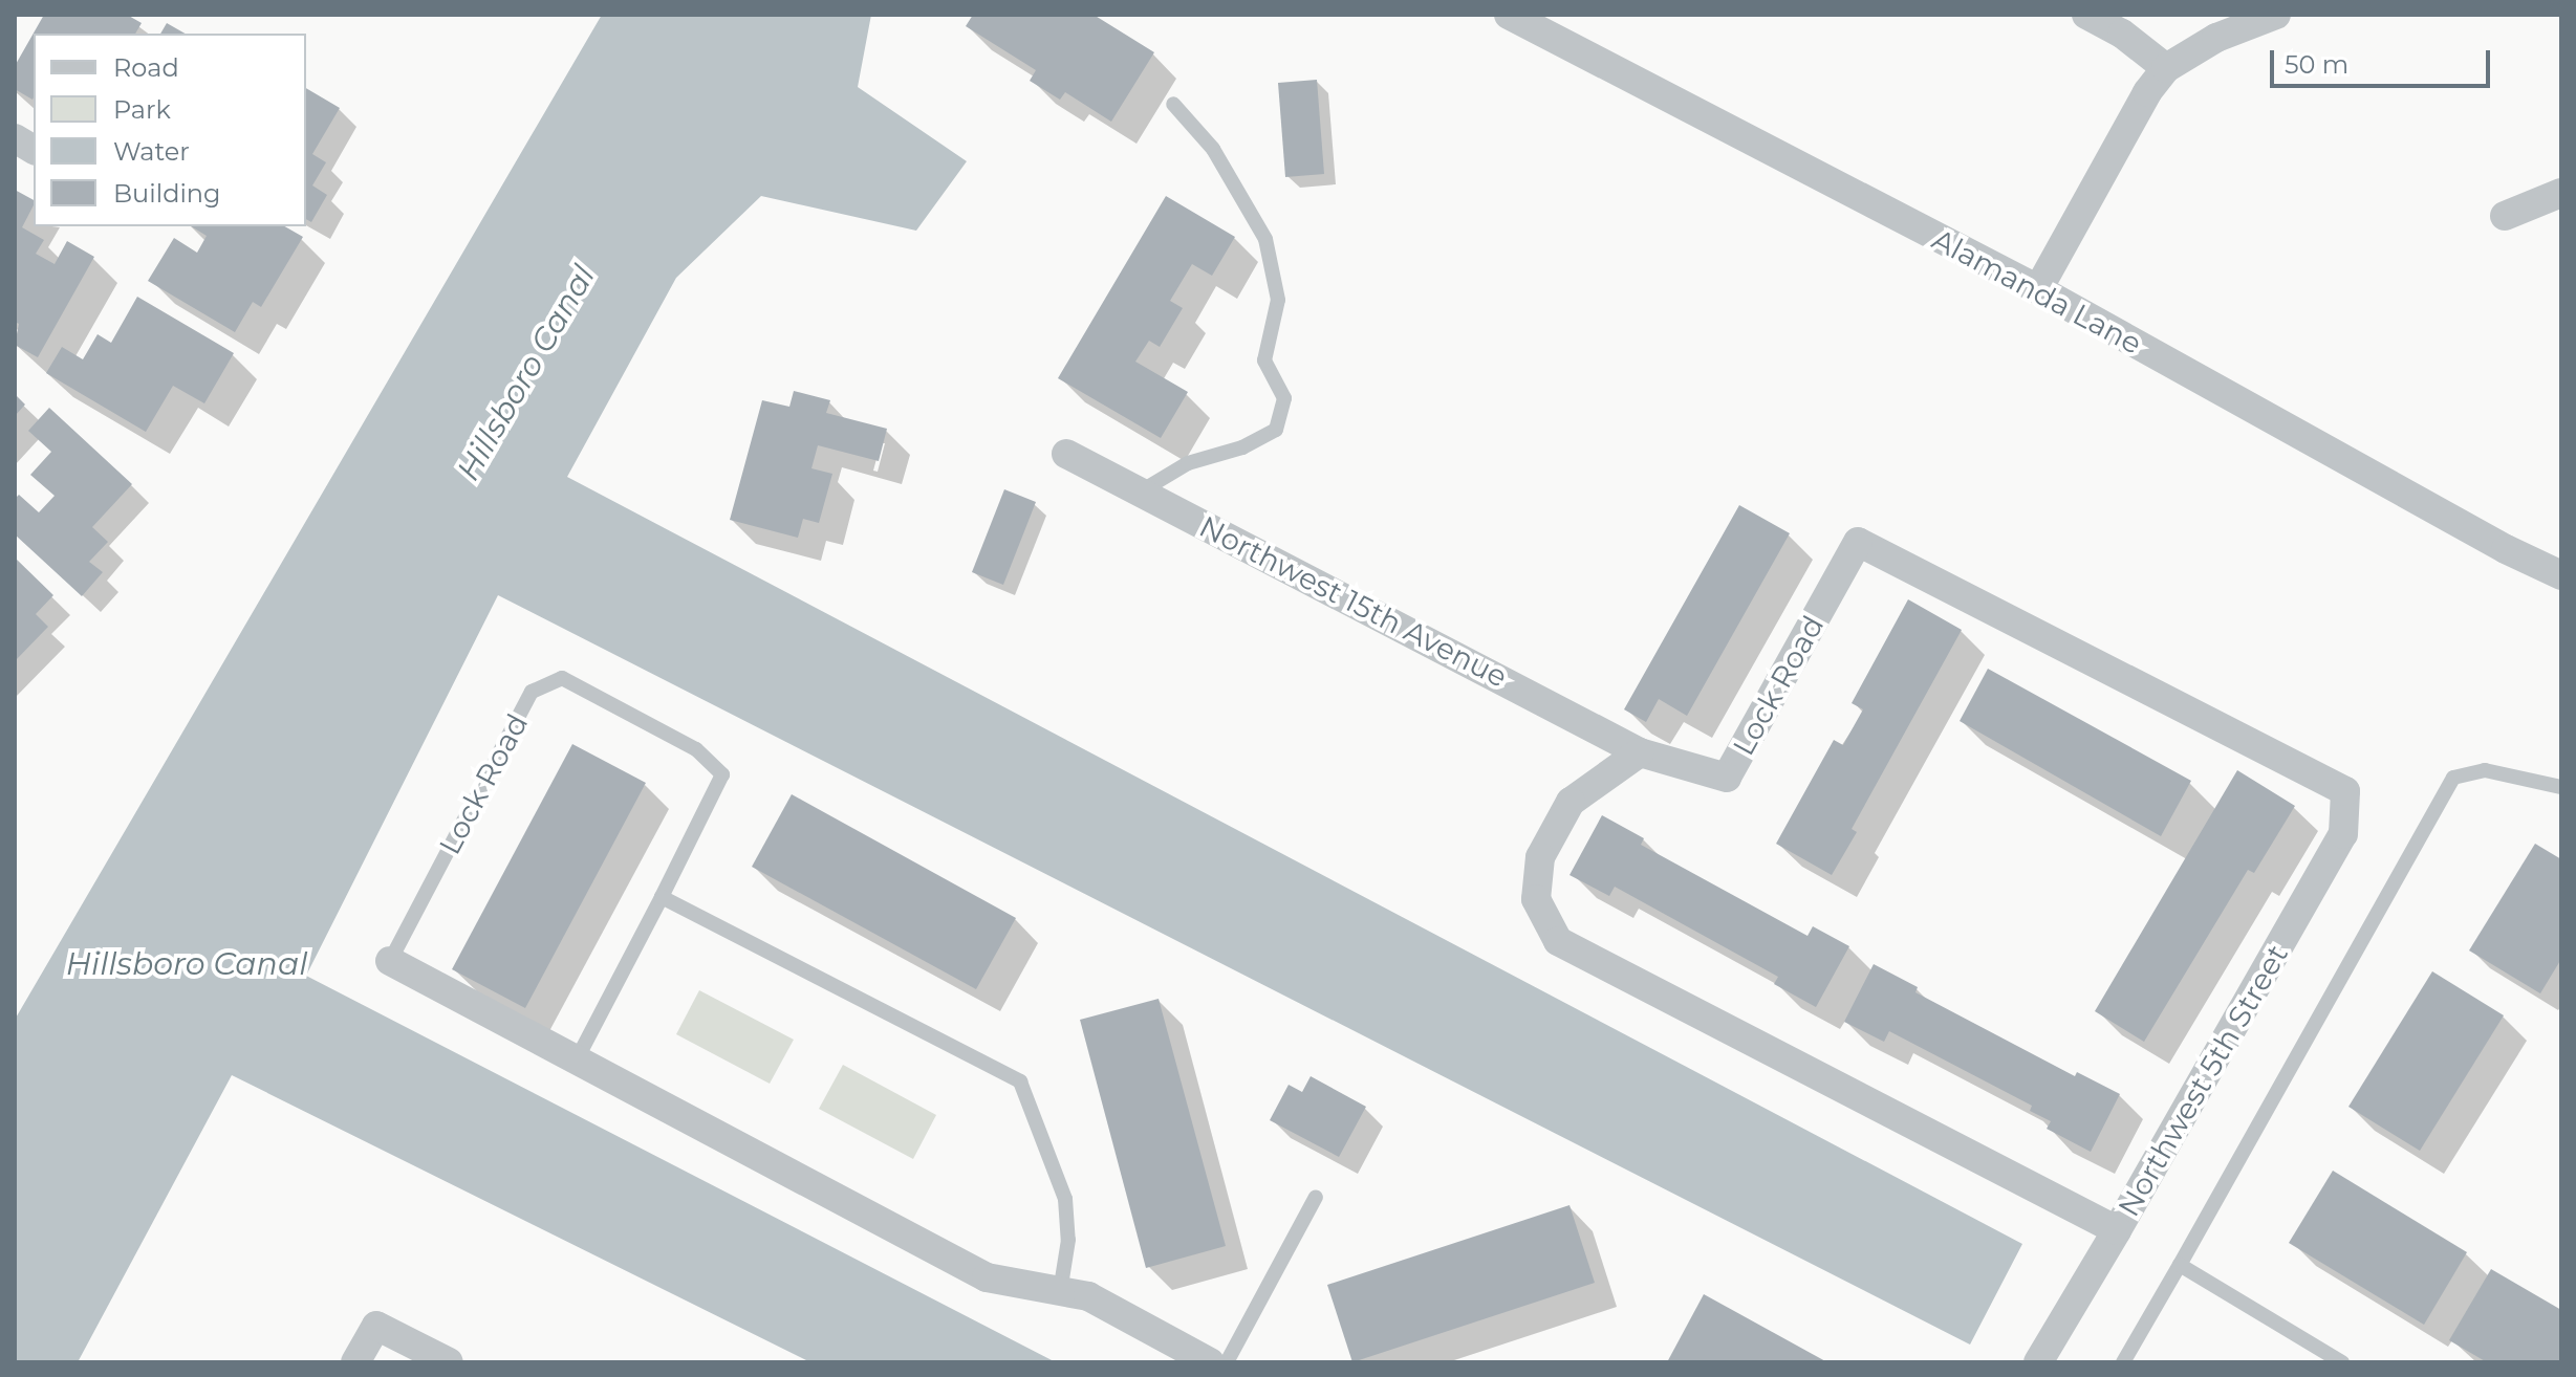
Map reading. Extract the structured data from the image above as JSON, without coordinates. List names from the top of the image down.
{
  "streets": {
    "street": [
      "Alamanda Lane",
      "Northwest 15th Avenue",
      "Lock Road",
      "Northwest 5th Street"
    ]
  },
  "crossings": [
    ["Northwest 15th Avenue", "Lock Road"],
    ["Lock Road", "Northwest 5th Street"]
  ],
  "water": ["Hillsboro Canal"],
  "legend": [
    "Road",
    "Park",
    "Water",
    "Building"
  ],
  "scale_bar": "50 m"
}
